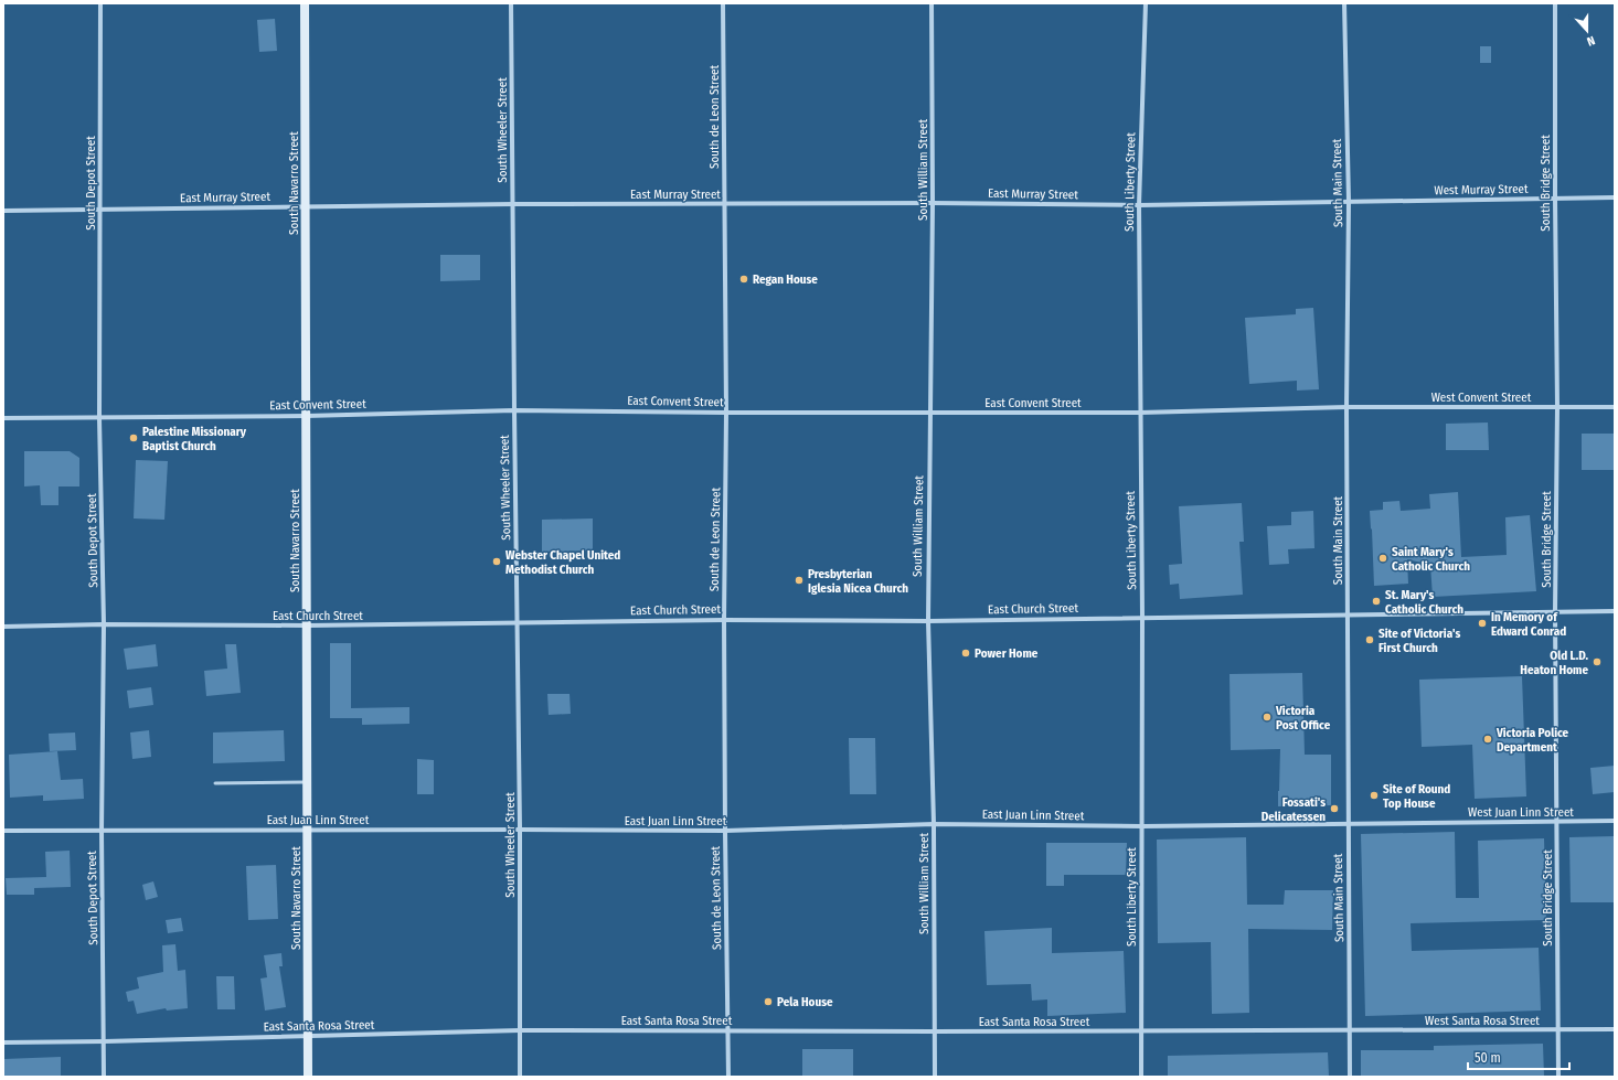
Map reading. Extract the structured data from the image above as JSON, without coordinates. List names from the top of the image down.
{
  "streets": {
    "street": [
      "South de Leon Street",
      "South Wheeler Street",
      "South William Street",
      "South Liberty Street",
      "South Depot Street",
      "South Navarro Street",
      "South Main Street",
      "South Bridge Street",
      "West Murray Street",
      "East Murray Street",
      "West Convent Street",
      "East Convent Street",
      "East Church Street",
      "West Juan Linn Street",
      "East Juan Linn Street",
      "East Santa Rosa Street",
      "West Santa Rosa Street"
    ]
  },
  "crossings": [
    ["South de Leon Street", "East Murray Street"],
    ["South de Leon Street", "East Convent Street"],
    ["South de Leon Street", "East Church Street"],
    ["South de Leon Street", "East Juan Linn Street"],
    ["South de Leon Street", "East Santa Rosa Street"],
    ["South Wheeler Street", "East Murray Street"],
    ["South Wheeler Street", "East Convent Street"],
    ["South Wheeler Street", "East Church Street"],
    ["South Wheeler Street", "East Juan Linn Street"],
    ["South Wheeler Street", "East Santa Rosa Street"],
    ["South William Street", "East Murray Street"],
    ["South William Street", "East Convent Street"],
    ["South William Street", "East Church Street"],
    ["South William Street", "East Juan Linn Street"],
    ["South William Street", "East Santa Rosa Street"],
    ["South Liberty Street", "East Murray Street"],
    ["South Liberty Street", "East Convent Street"],
    ["South Liberty Street", "East Church Street"],
    ["South Liberty Street", "East Juan Linn Street"],
    ["South Liberty Street", "East Santa Rosa Street"],
    ["South Depot Street", "East Murray Street"],
    ["South Depot Street", "East Convent Street"],
    ["South Depot Street", "East Church Street"],
    ["South Depot Street", "East Juan Linn Street"],
    ["South Depot Street", "East Santa Rosa Street"],
    ["South Navarro Street", "East Murray Street"],
    ["South Navarro Street", "East Convent Street"],
    ["South Navarro Street", "East Church Street"],
    ["South Navarro Street", "East Juan Linn Street"],
    ["South Navarro Street", "East Santa Rosa Street"],
    ["South Main Street", "West Murray Street"],
    ["South Main Street", "East Murray Street"],
    ["South Main Street", "West Convent Street"],
    ["South Main Street", "East Convent Street"],
    ["South Main Street", "East Church Street"],
    ["South Main Street", "West Juan Linn Street"],
    ["South Main Street", "East Juan Linn Street"],
    ["South Main Street", "East Santa Rosa Street"],
    ["South Main Street", "West Santa Rosa Street"],
    ["South Bridge Street", "West Murray Street"],
    ["South Bridge Street", "West Convent Street"],
    ["South Bridge Street", "East Church Street"],
    ["South Bridge Street", "West Juan Linn Street"],
    ["South Bridge Street", "West Santa Rosa Street"],
    ["West Murray Street", "East Murray Street"],
    ["West Convent Street", "East Convent Street"],
    ["West Juan Linn Street", "East Juan Linn Street"],
    ["East Santa Rosa Street", "West Santa Rosa Street"]
  ],
  "places": [
    "Regan House",
    "Palestine Missionary Baptist Church",
    "Saint Mary's Catholic Church",
    "Webster Chapel United Methodist Church",
    "Presbyterian Iglesia Nicea Church",
    "St. Mary's Catholic Church",
    "In Memory of Edward Conrad",
    "Site of Victoria's First Church",
    "Power Home",
    "Old L.D. Heaton Home",
    "Victoria Post Office",
    "Victoria Police Department",
    "Site of Round Top House",
    "Fossati's Delicatessen",
    "Pela House"
  ],
  "scale_bar": "50 m",
  "north": "bottom"
}
